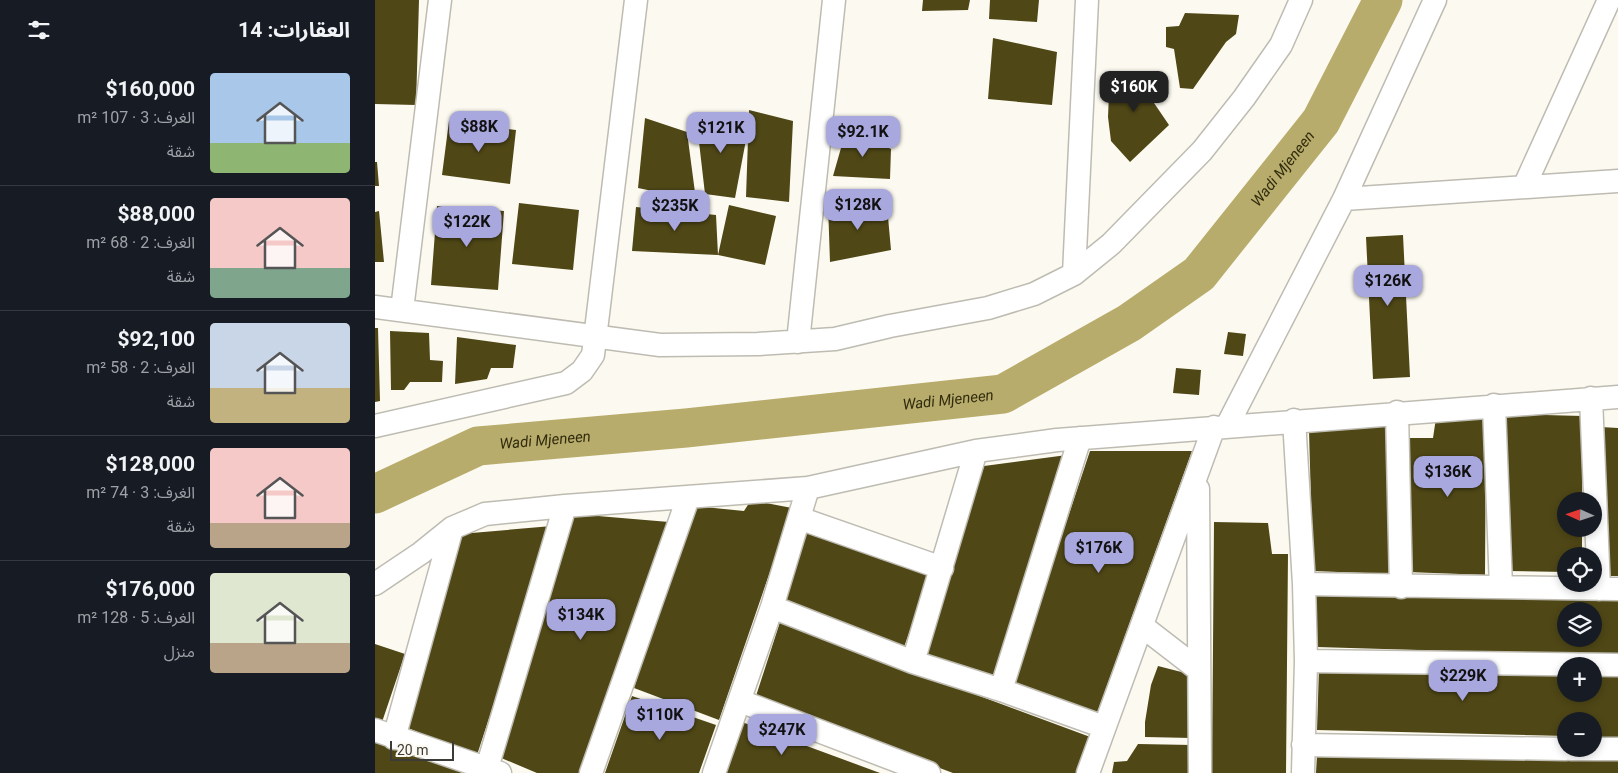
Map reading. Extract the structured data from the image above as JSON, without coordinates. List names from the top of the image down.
{
  "water": ["Wadi Mjeneen"],
  "scale_bar": "20 m",
  "north": "left",
  "page": {
    "heading": "العقارات: 14",
    "list": [
      {
        "name": "$160,000",
        "note": "الغرف: 3 · 107 m² · شقة"
      },
      {
        "name": "$88,000",
        "note": "الغرف: 2 · 68 m² · شقة"
      },
      {
        "name": "$92,100",
        "note": "الغرف: 2 · 58 m² · شقة"
      },
      {
        "name": "$128,000",
        "note": "الغرف: 3 · 74 m² · شقة"
      },
      {
        "name": "$176,000",
        "note": "الغرف: 5 · 128 m² · منزل"
      }
    ],
    "price": [
      "$160K",
      "$88K",
      "$121K",
      "$92.1K",
      "$128K",
      "$235K",
      "$122K",
      "$126K",
      "$136K",
      "$176K",
      "$134K",
      "$229K",
      "$110K",
      "$247K"
    ],
    "map_buttons": ["+", "−"],
    "scale": "20 m"
  }
}
